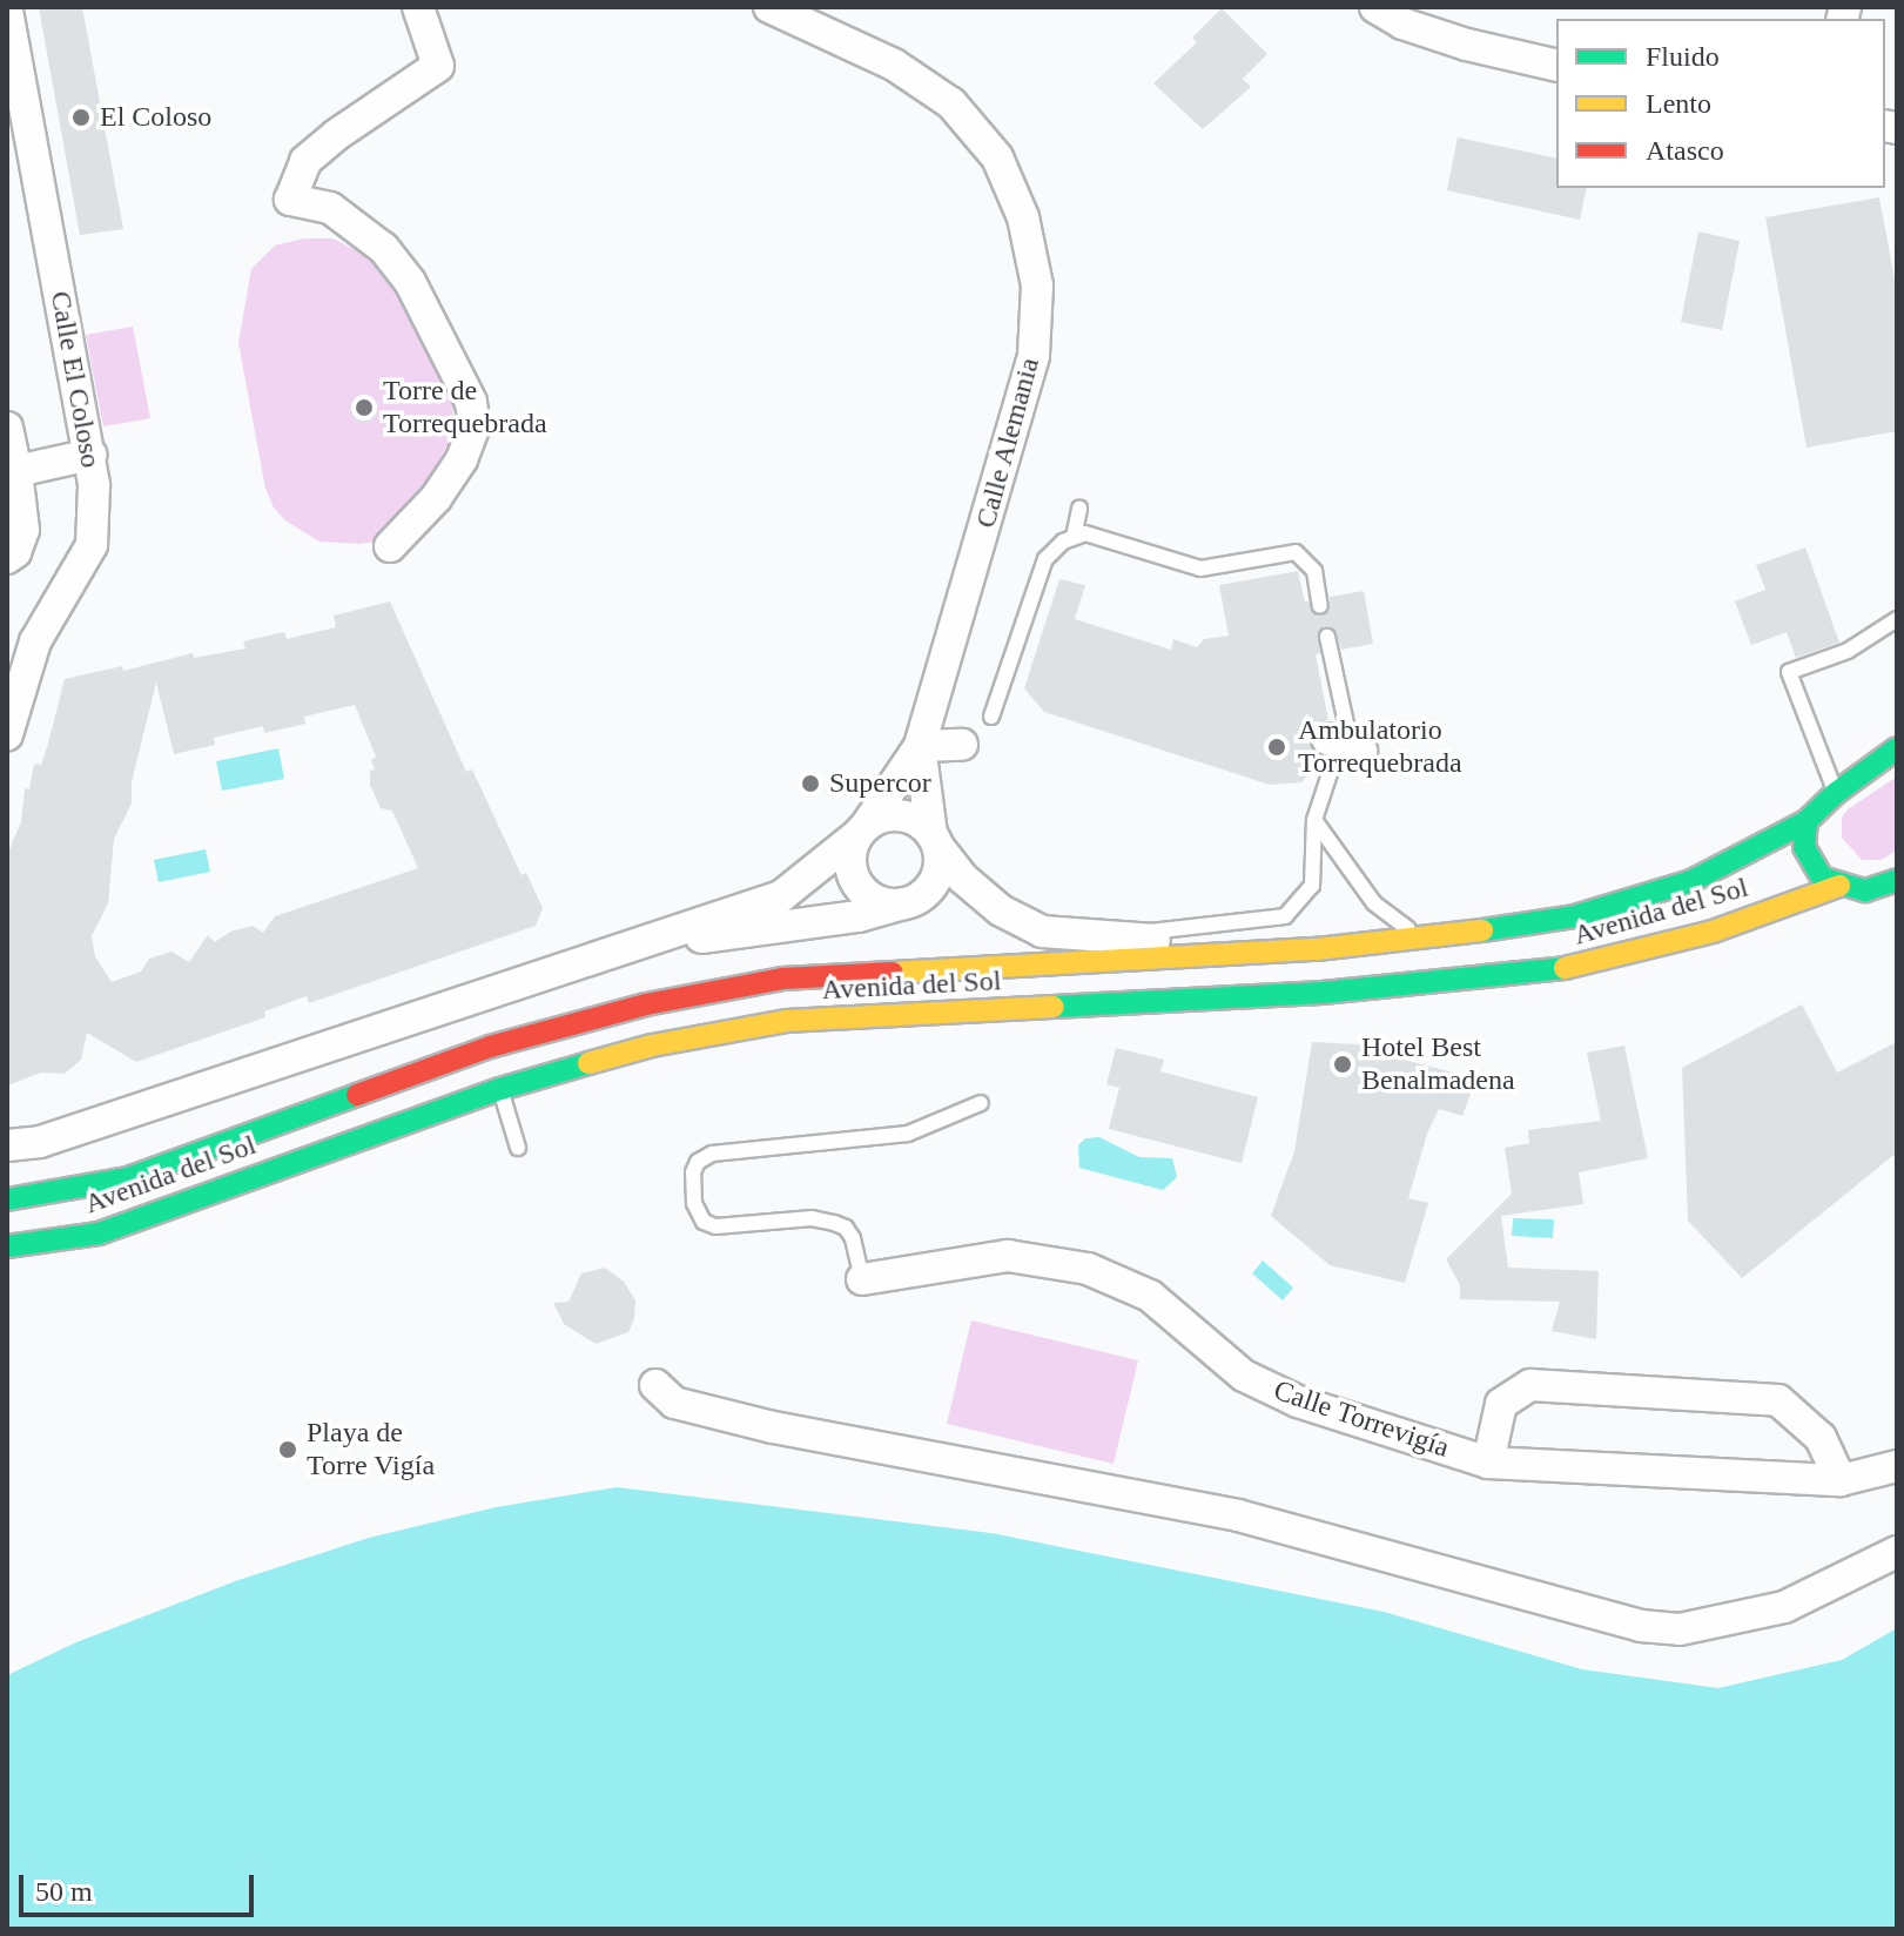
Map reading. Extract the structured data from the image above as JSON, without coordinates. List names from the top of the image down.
{
  "streets": {
    "main road": ["Avenida del Sol"],
    "street": ["Calle El Coloso", "Calle Alemania", "Calle Torrevigía"]
  },
  "places": [
    "El Coloso",
    "Torre de Torrequebrada",
    "Ambulatorio Torrequebrada",
    "Supercor",
    "Hotel Best Benalmadena",
    "Playa de Torre Vigía"
  ],
  "legend": ["Fluido", "Lento", "Atasco"],
  "scale_bar": "50 m"
}
